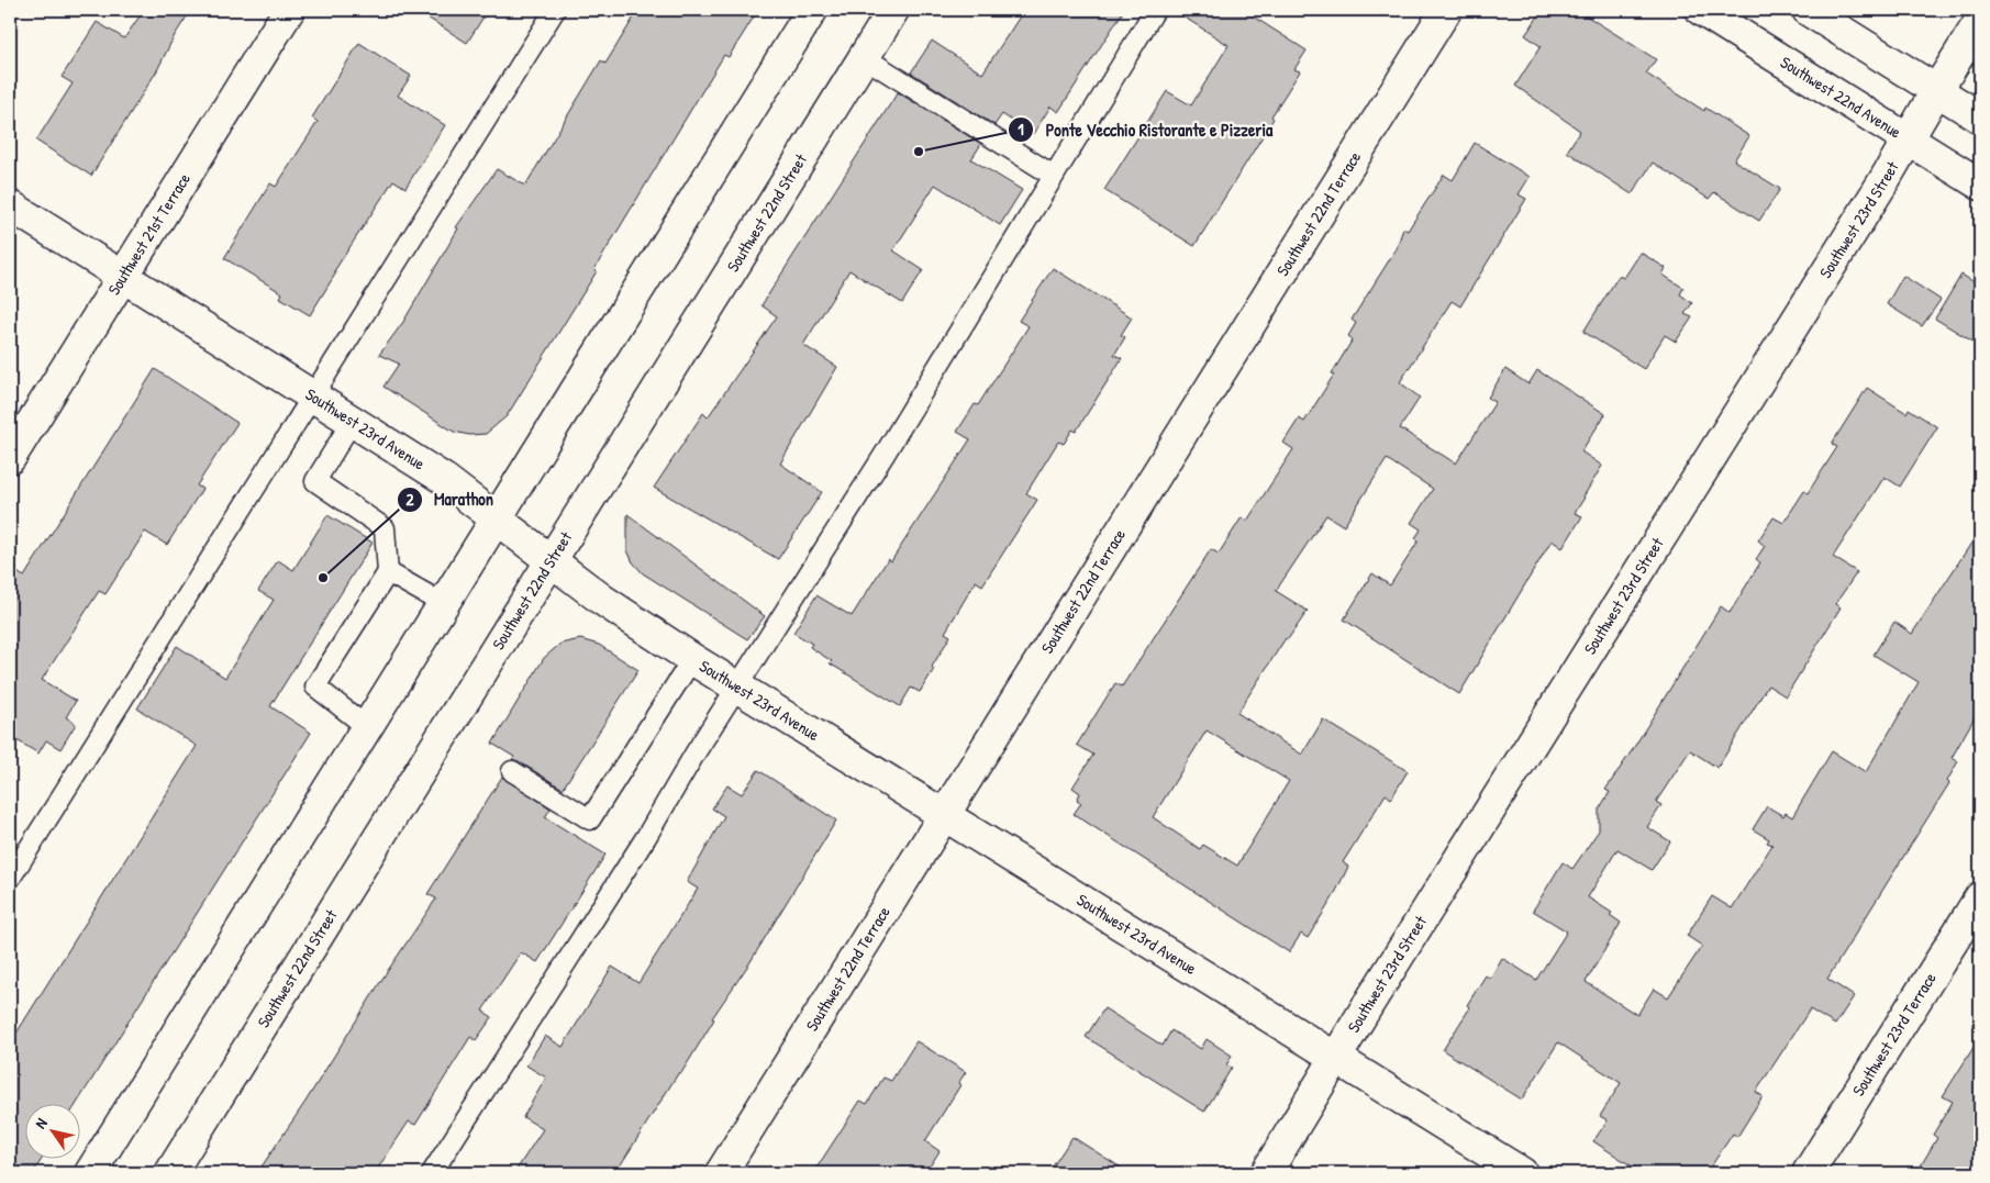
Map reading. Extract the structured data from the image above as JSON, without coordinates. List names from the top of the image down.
{
  "streets": {
    "street": [
      "Southwest 22nd Avenue",
      "Southwest 22nd Street",
      "Southwest 22nd Terrace",
      "Southwest 23rd Street",
      "Southwest 21st Terrace",
      "Southwest 23rd Avenue",
      "Southwest 23rd Terrace"
    ]
  },
  "crossings": [
    ["Southwest 22nd Avenue", "Southwest 23rd Street"],
    ["Southwest 22nd Street", "Southwest 23rd Avenue"],
    ["Southwest 22nd Terrace", "Southwest 23rd Avenue"],
    ["Southwest 23rd Street", "Southwest 23rd Avenue"],
    ["Southwest 21st Terrace", "Southwest 23rd Avenue"]
  ],
  "places": ["Ponte Vecchio Ristorante e Pizzeria", "Marathon"],
  "north": "top left"
}
